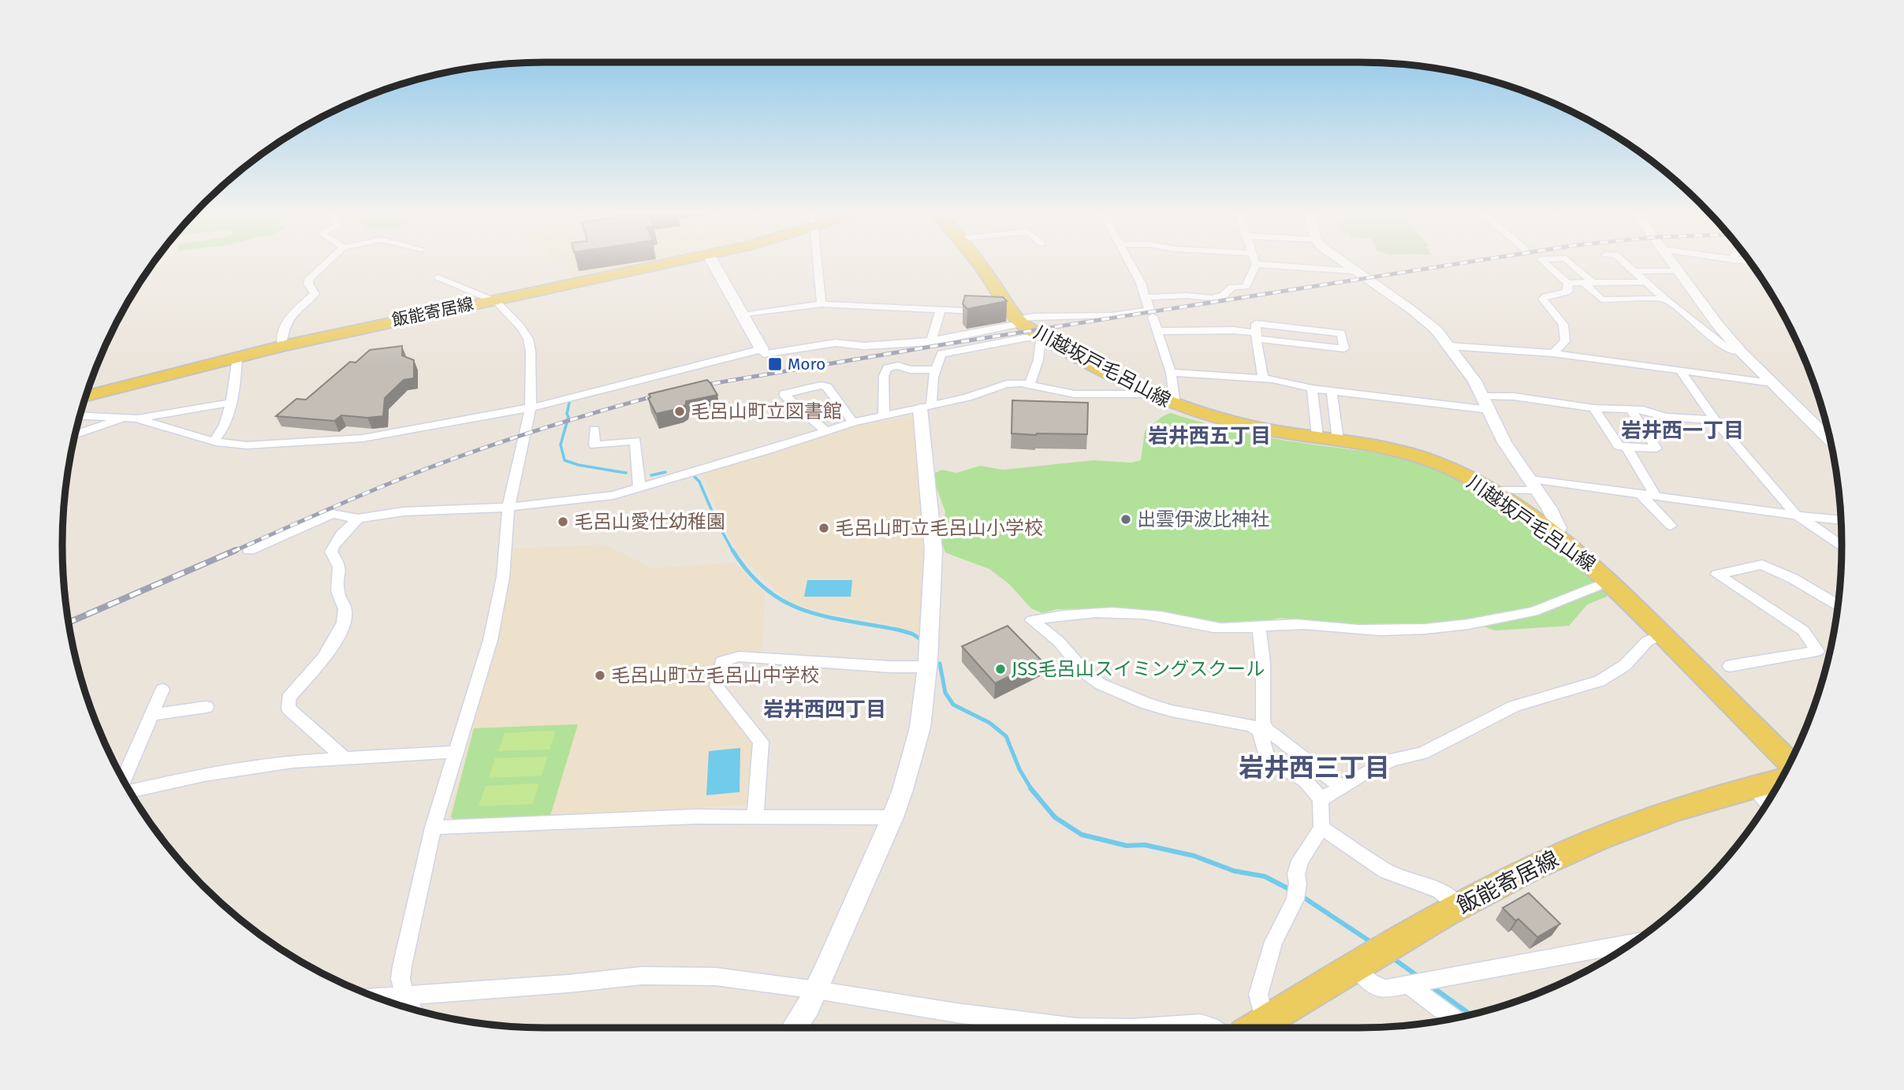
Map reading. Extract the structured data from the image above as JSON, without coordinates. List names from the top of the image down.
{
  "streets": {
    "main road": ["飯能寄居線", "川越坂戸毛呂山線"]
  },
  "districts": [
    "岩井西一丁目",
    "岩井西五丁目",
    "岩井西四丁目",
    "岩井西三丁目"
  ],
  "places": {
    "transit": ["Moro"],
    "other": [
      "毛呂山町立図書館",
      "出雲伊波比神社",
      "毛呂山愛仕幼稚園",
      "毛呂山町立毛呂山小学校",
      "JSS毛呂山スイミングスクール",
      "毛呂山町立毛呂山中学校"
    ]
  }
}
